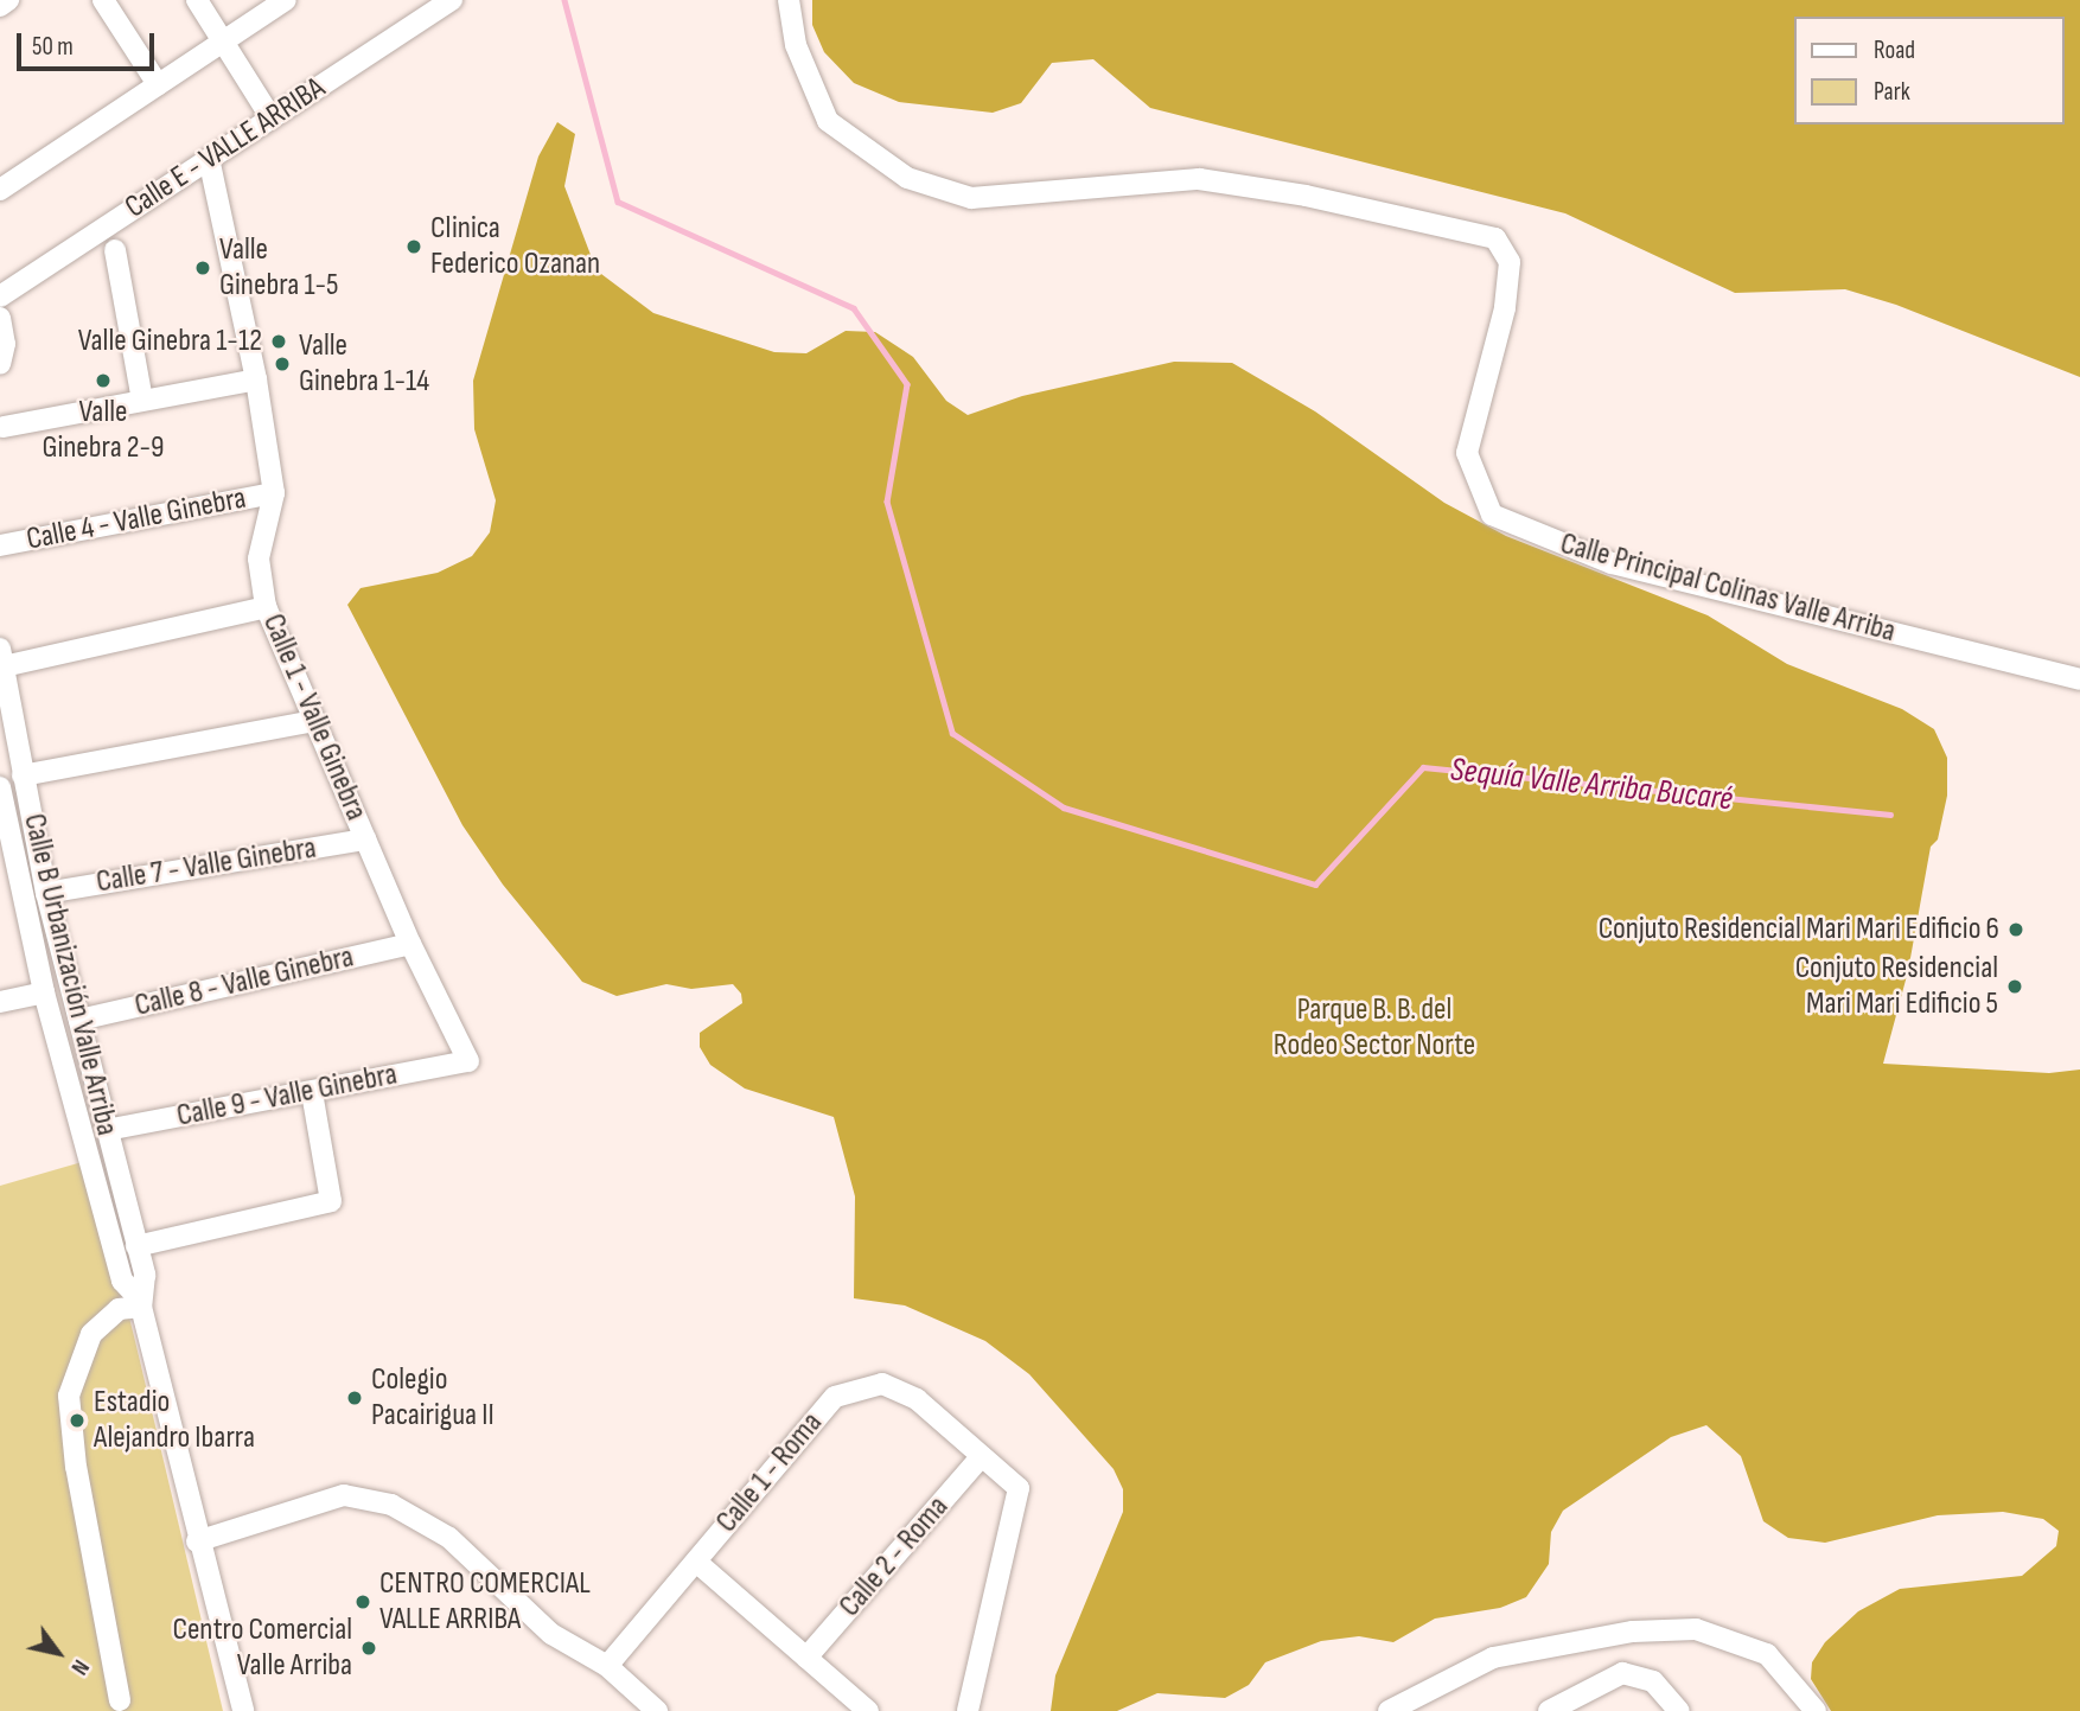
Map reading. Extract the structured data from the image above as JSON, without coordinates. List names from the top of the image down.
{
  "streets": {
    "street": [
      "Calle E - VALLE ARRIBA",
      "Calle 4 - Valle Ginebra",
      "Calle Principal Colinas Valle Arriba",
      "Calle 1 - Valle Ginebra",
      "Calle 7 - Valle Ginebra",
      "Calle B Urbanización Valle Arriba",
      "Calle 8 - Valle Ginebra",
      "Calle 9 - Valle Ginebra",
      "Calle 1 - Roma",
      "Calle 2 - Roma"
    ]
  },
  "crossings": [
    ["Calle E - VALLE ARRIBA", "Calle 1 - Valle Ginebra"],
    ["Calle 4 - Valle Ginebra", "Calle 1 - Valle Ginebra"],
    ["Calle 1 - Valle Ginebra", "Calle 7 - Valle Ginebra"],
    ["Calle 1 - Valle Ginebra", "Calle 8 - Valle Ginebra"],
    ["Calle 1 - Valle Ginebra", "Calle 9 - Valle Ginebra"],
    ["Calle 7 - Valle Ginebra", "Calle B Urbanización Valle Arriba"],
    ["Calle B Urbanización Valle Arriba", "Calle 8 - Valle Ginebra"],
    ["Calle B Urbanización Valle Arriba", "Calle 9 - Valle Ginebra"],
    ["Calle 1 - Roma", "Calle 2 - Roma"]
  ],
  "water": ["Sequía Valle Arriba Bucaré"],
  "parks": ["Parque B. B. del Rodeo Sector Norte"],
  "places": [
    "Clinica Federico Ozanan",
    "Valle Ginebra 1-5",
    "Valle Ginebra 1-12",
    "Valle Ginebra 1-14",
    "Valle Ginebra 2-9",
    "Conjuto Residencial Mari Mari Edificio 6",
    "Conjuto Residencial Mari Mari Edificio 5",
    "Colegio Pacairigua II",
    "Estadio Alejandro Ibarra",
    "CENTRO COMERCIAL VALLE ARRIBA",
    "Centro Comercial Valle Arriba"
  ],
  "legend": ["Road", "Park"],
  "scale_bar": "50 m",
  "north": "bottom right"
}
